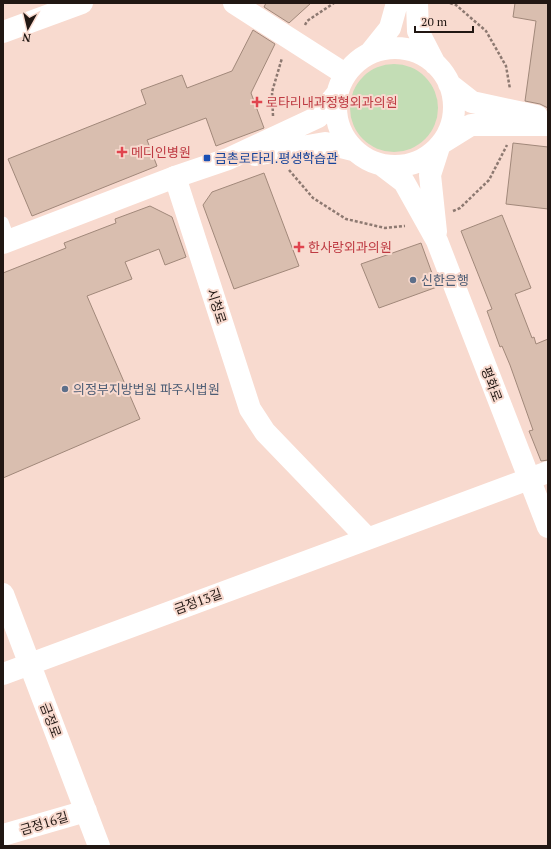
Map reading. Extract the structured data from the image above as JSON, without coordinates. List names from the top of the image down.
{
  "streets": {
    "street": [
      "시청로",
      "평화로",
      "금정13길",
      "금정로",
      "금정16길"
    ]
  },
  "crossings": [
    ["시청로", "금정13길"],
    ["평화로", "금정13길"],
    ["금정13길", "금정로"],
    ["금정로", "금정16길"]
  ],
  "places": {
    "health": ["로타리내과정형외과의원", "메디인병원", "한사랑외과의원"],
    "transit": ["금촌로타리.평생학습관"],
    "other": ["신한은행", "의정부지방법원 파주시법원"]
  },
  "scale_bar": "20 m",
  "north": "bottom"
}
